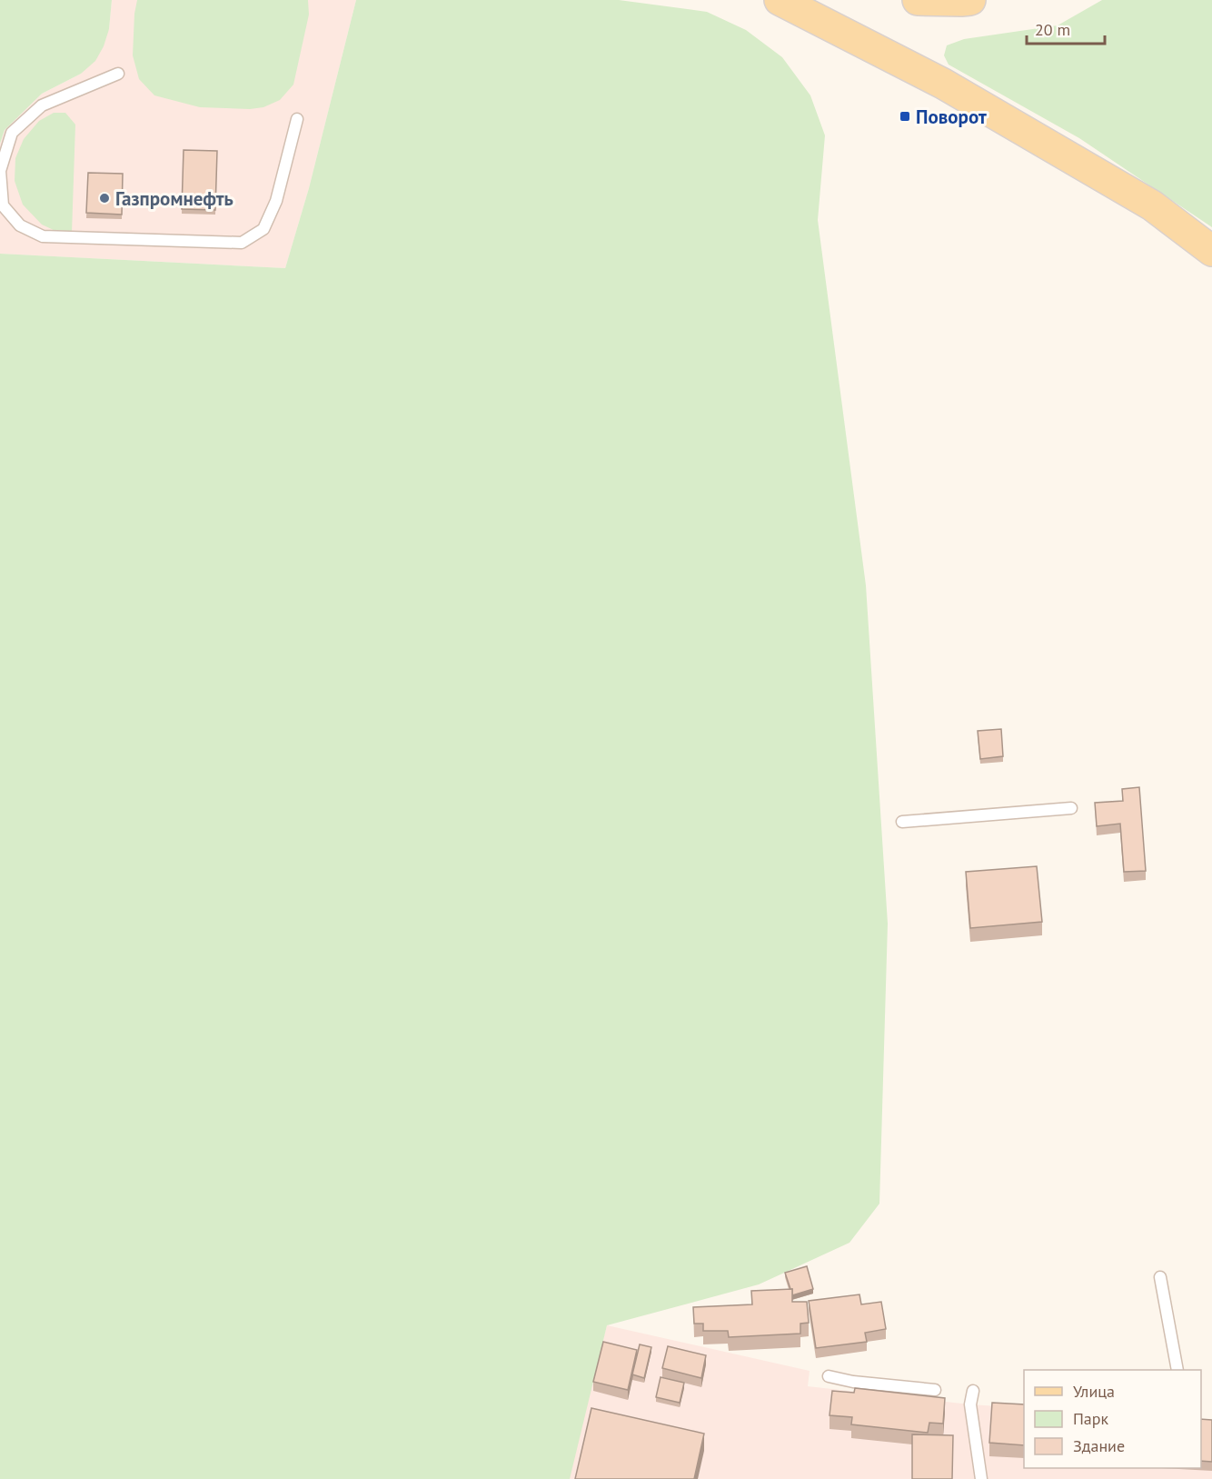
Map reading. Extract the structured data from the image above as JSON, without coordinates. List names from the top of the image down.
{
  "places": {
    "transit": ["Поворот"],
    "other": ["Газпромнефть"]
  },
  "legend": ["Улица", "Парк", "Здание"],
  "scale_bar": "20 m"
}
